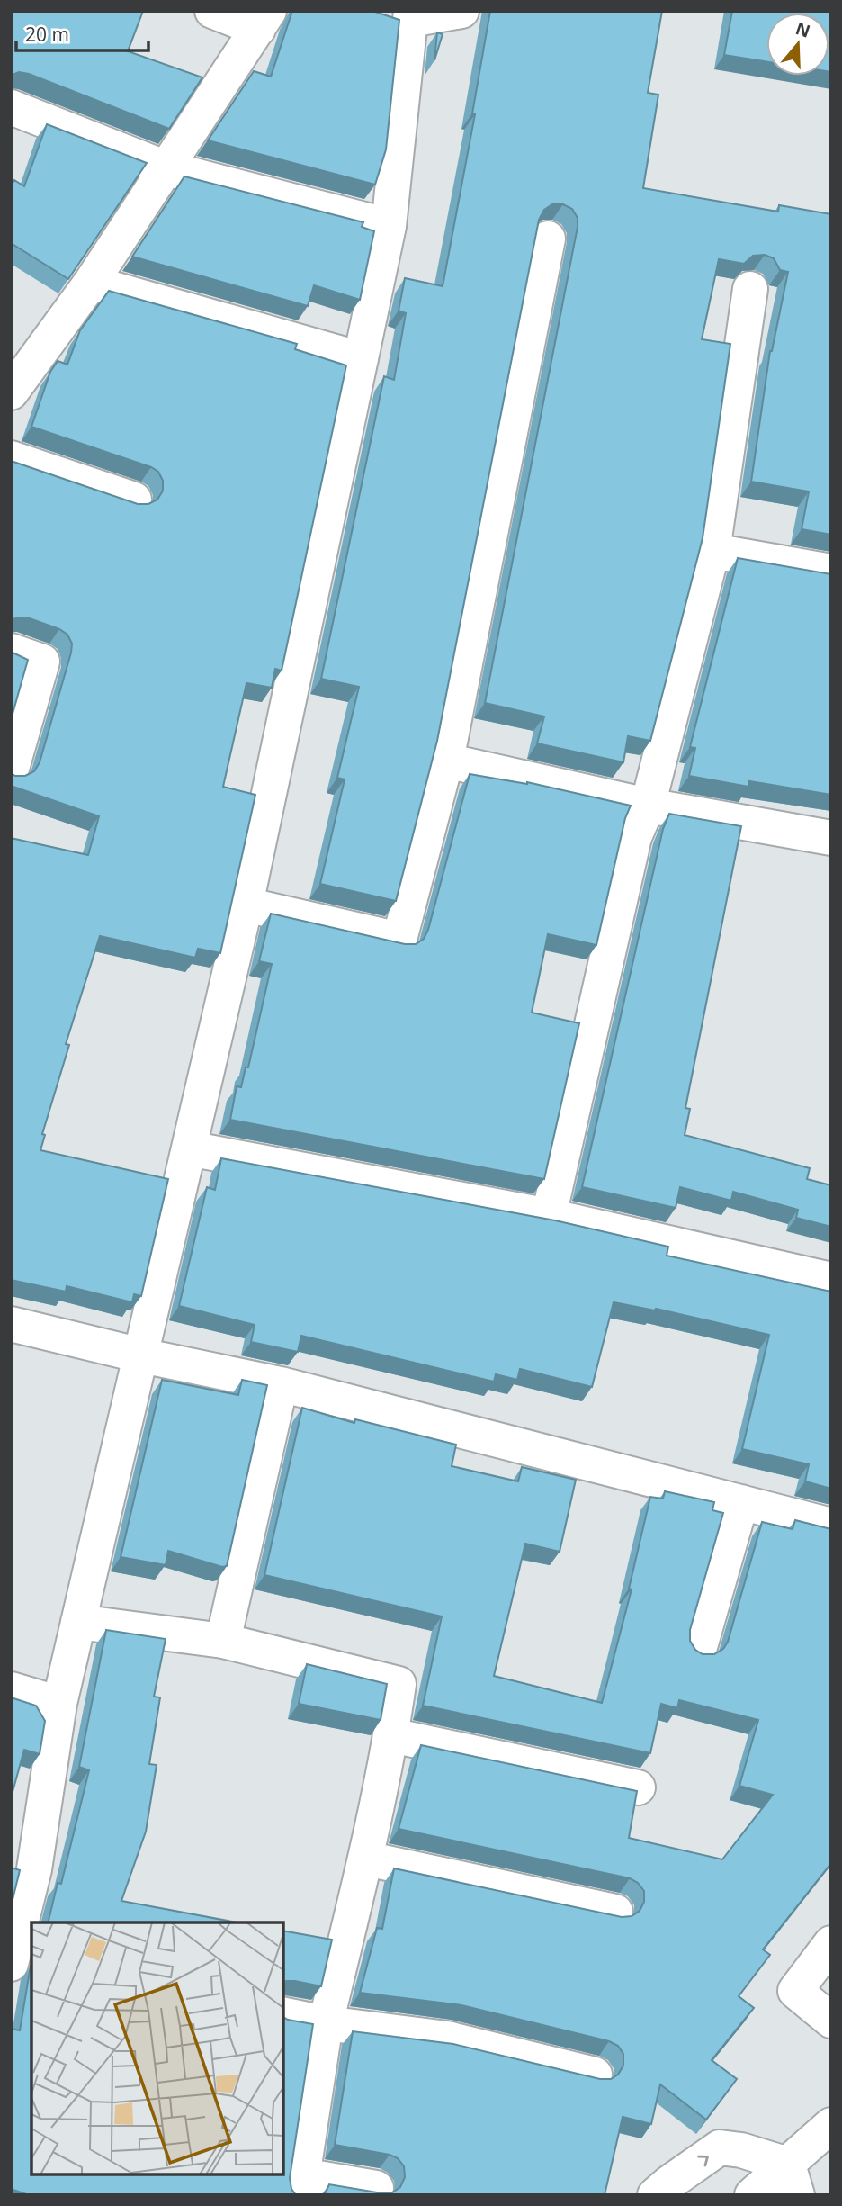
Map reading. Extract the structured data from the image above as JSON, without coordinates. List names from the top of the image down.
{
  "scale_bar": "20 m",
  "north": "top"
}
